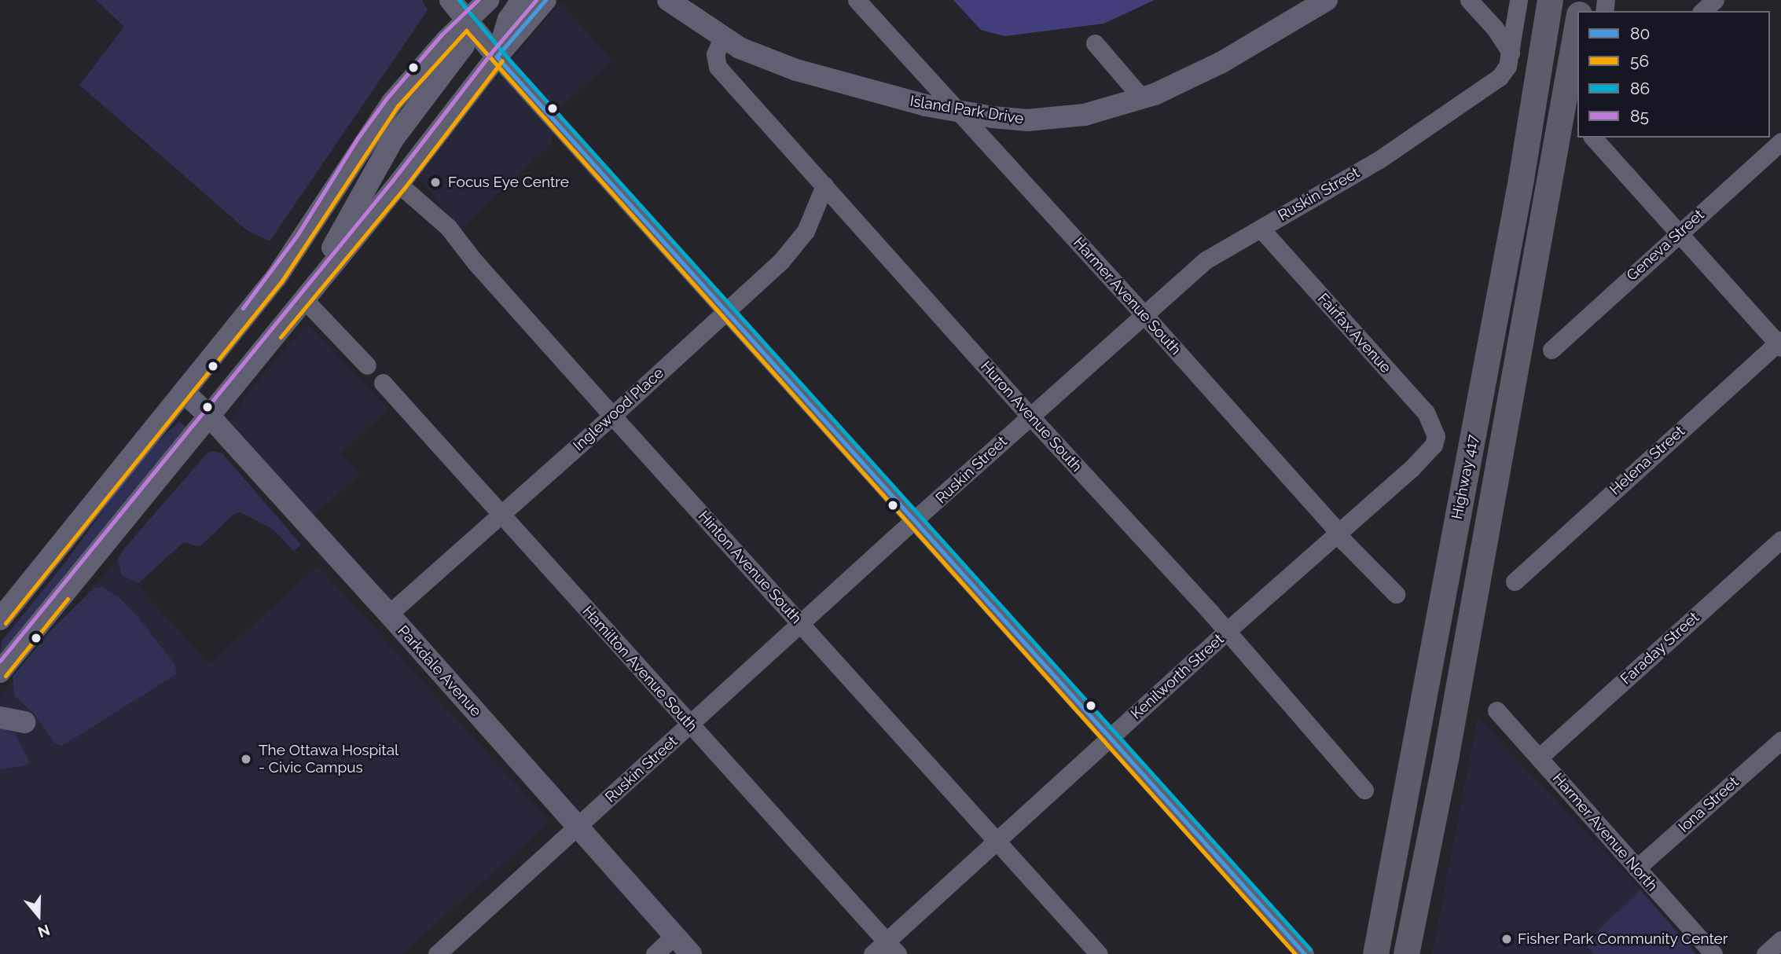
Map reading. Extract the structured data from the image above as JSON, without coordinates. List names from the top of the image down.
{
  "streets": {
    "highway": ["Highway 417"],
    "main road": ["Island Park Drive", "Parkdale Avenue"],
    "street": [
      "Ruskin Street",
      "Geneva Street",
      "Harmer Avenue South",
      "Fairfax Avenue",
      "Inglewood Place",
      "Huron Avenue South",
      "Helena Street",
      "Hinton Avenue South",
      "Faraday Street",
      "Hamilton Avenue South",
      "Kenilworth Street",
      "Iona Street",
      "Harmer Avenue North"
    ]
  },
  "crossings": [
    ["Island Park Drive", "Harmer Avenue South"],
    ["Island Park Drive", "Huron Avenue South"],
    ["Ruskin Street", "Harmer Avenue South"],
    ["Ruskin Street", "Fairfax Avenue"],
    ["Ruskin Street", "Huron Avenue South"],
    ["Ruskin Street", "Hinton Avenue South"],
    ["Ruskin Street", "Hamilton Avenue South"],
    ["Ruskin Street", "Parkdale Avenue"],
    ["Harmer Avenue South", "Kenilworth Street"],
    ["Fairfax Avenue", "Kenilworth Street"],
    ["Inglewood Place", "Huron Avenue South"],
    ["Inglewood Place", "Hinton Avenue South"],
    ["Inglewood Place", "Hamilton Avenue South"],
    ["Inglewood Place", "Parkdale Avenue"],
    ["Huron Avenue South", "Kenilworth Street"],
    ["Hinton Avenue South", "Kenilworth Street"],
    ["Faraday Street", "Harmer Avenue North"],
    ["Hamilton Avenue South", "Kenilworth Street"],
    ["Iona Street", "Harmer Avenue North"]
  ],
  "places": ["Focus Eye Centre", "The Ottawa Hospital - Civic Campus", "Fisher Park Community Center"],
  "lines": [
    "transit line 80",
    "transit line 86",
    "transit line 85",
    "transit line 56"
  ],
  "legend": [
    "80",
    "56",
    "86",
    "85"
  ],
  "north": "bottom"
}
